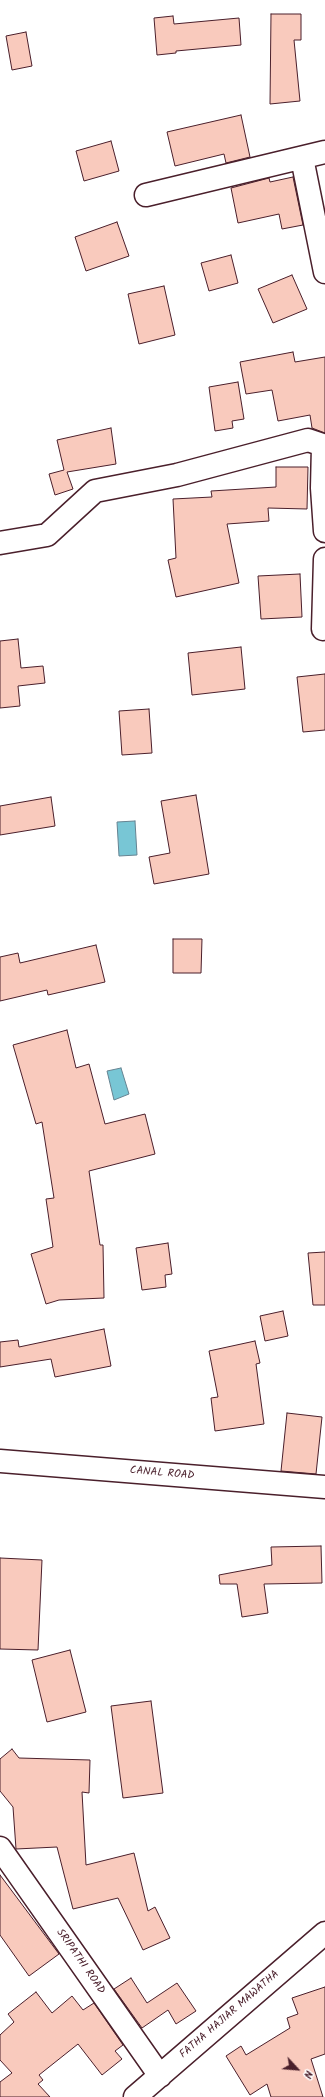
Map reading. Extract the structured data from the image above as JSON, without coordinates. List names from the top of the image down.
{
  "streets": {
    "street": ["CANAL ROAD", "SRIPATHI ROAD", "FATHA HAJIAR MAWATHA"]
  },
  "crossings": [
    ["SRIPATHI ROAD", "FATHA HAJIAR MAWATHA"]
  ],
  "north": "bottom right"
}
